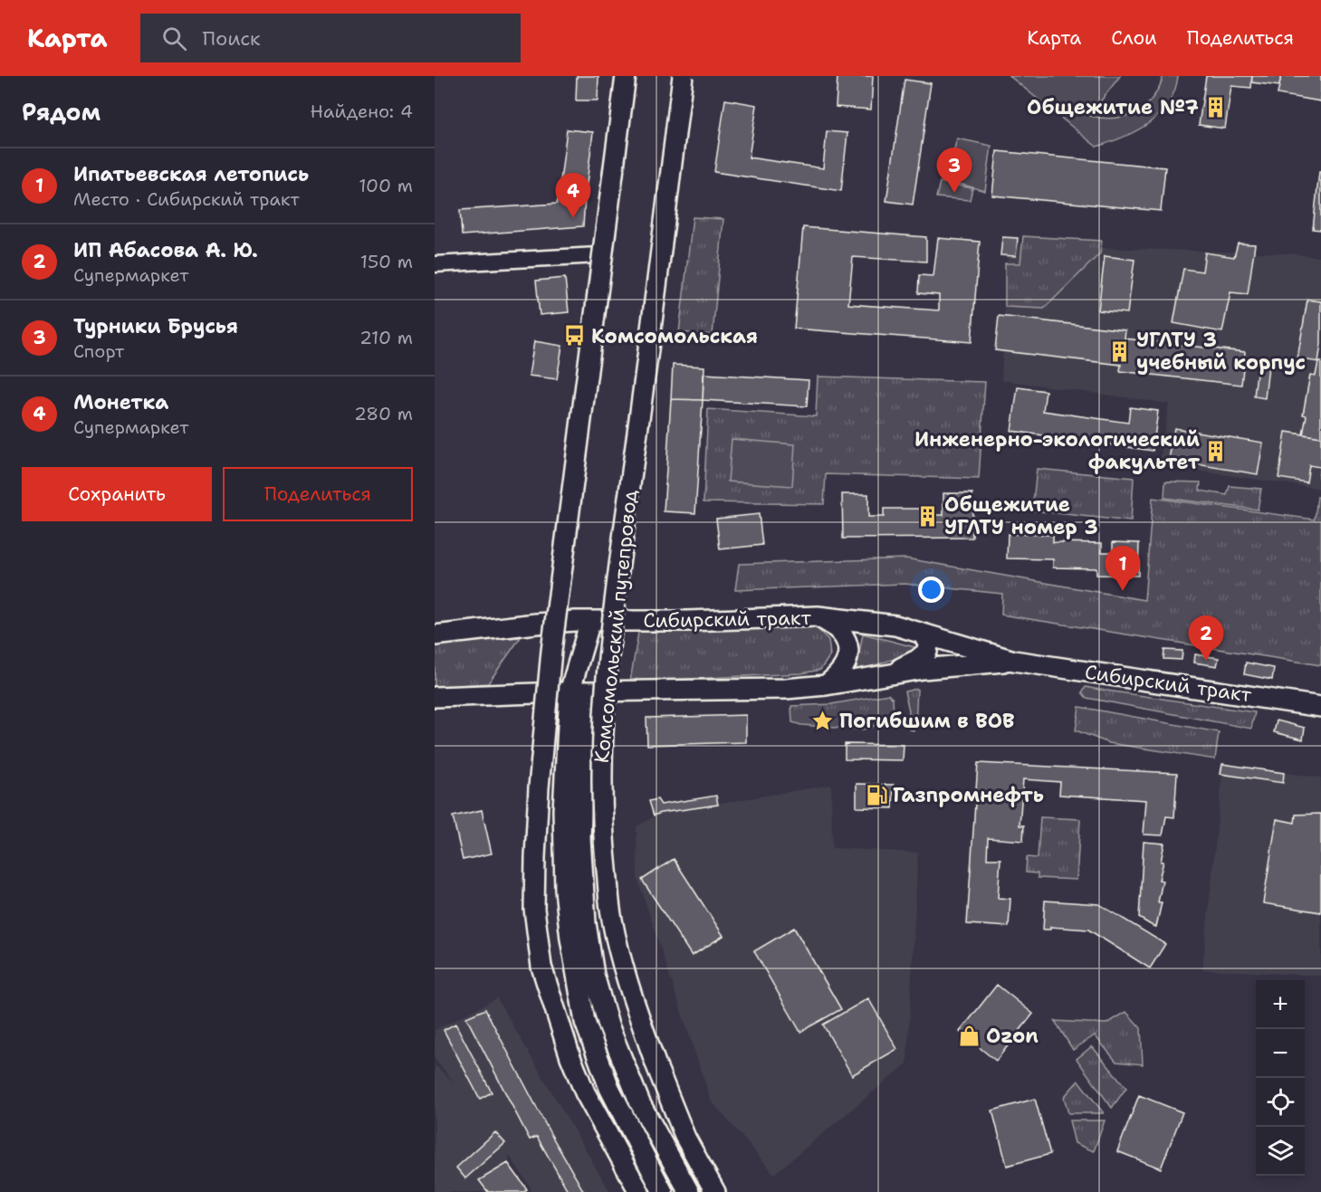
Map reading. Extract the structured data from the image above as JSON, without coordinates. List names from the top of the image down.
{
  "streets": {
    "main road": ["Сибирский тракт", "Комсомольский путепровод"]
  },
  "crossings": [
    ["Сибирский тракт", "Комсомольский путепровод"]
  ],
  "places": {
    "building": [
      "Общежитие №7",
      "УГЛТУ 3 учебный корпус",
      "Инженерно-экологический факультет",
      "Общежитие УГЛТУ номер 3"
    ],
    "bus stop": ["Комсомольская"],
    "place": ["Погибшим в ВОВ"],
    "fuel station": ["Газпромнефть"],
    "shop": ["Ozon"]
  },
  "page": {
    "header": "Карта",
    "search": "Поиск",
    "nav": ["Карта", "Слои", "Поделиться"],
    "heading": ["Рядом", "Найдено: 4"],
    "list": [
      {
        "mark": "1",
        "name": "Ипатьевская летопись",
        "note": "Место · Сибирский тракт",
        "value": "100 m"
      },
      {
        "mark": "2",
        "name": "ИП Абасова А. Ю.",
        "note": "Супермаркет",
        "value": "150 m"
      },
      {
        "mark": "3",
        "name": "Турники Брусья",
        "note": "Спорт",
        "value": "210 m"
      },
      {
        "mark": "4",
        "name": "Монетка",
        "note": "Супермаркет",
        "value": "280 m"
      }
    ],
    "pins": [
      "3",
      "4",
      "1",
      "2"
    ],
    "buttons": ["Сохранить", "Поделиться"],
    "map_buttons": ["+", "−"]
  }
}
